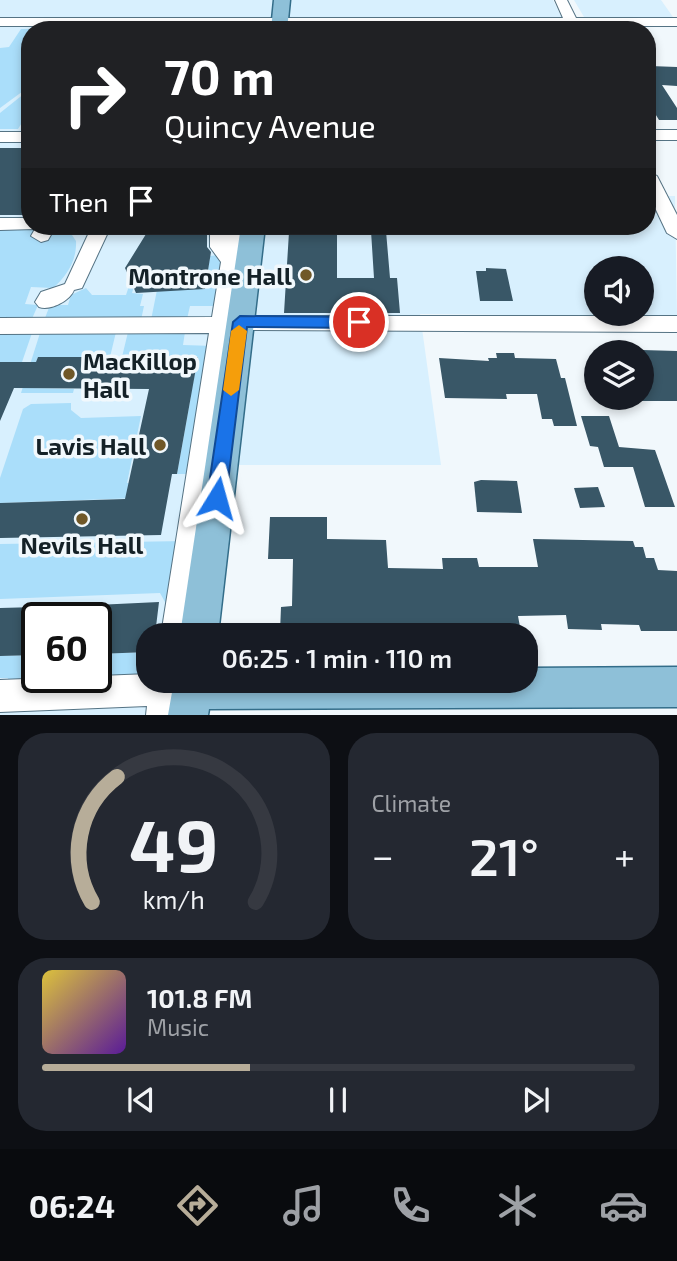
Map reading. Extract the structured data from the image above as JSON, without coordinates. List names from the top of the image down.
{
  "places": [
    "Montrone Hall",
    "MacKillop Hall",
    "Lavis Hall",
    "Nevils Hall"
  ],
  "page": {
    "turn": ["70 m", "Quincy Avenue"],
    "then": "Then",
    "limit": "60",
    "trip": "06:25 · 1 min · 110 m",
    "tile": "Climate",
    "heat": ["−", "21°", "+"],
    "song": ["101.8 FM", "Music"],
    "tabs": "06:24",
    "gauge": ["49", "km/h"]
  }
}
